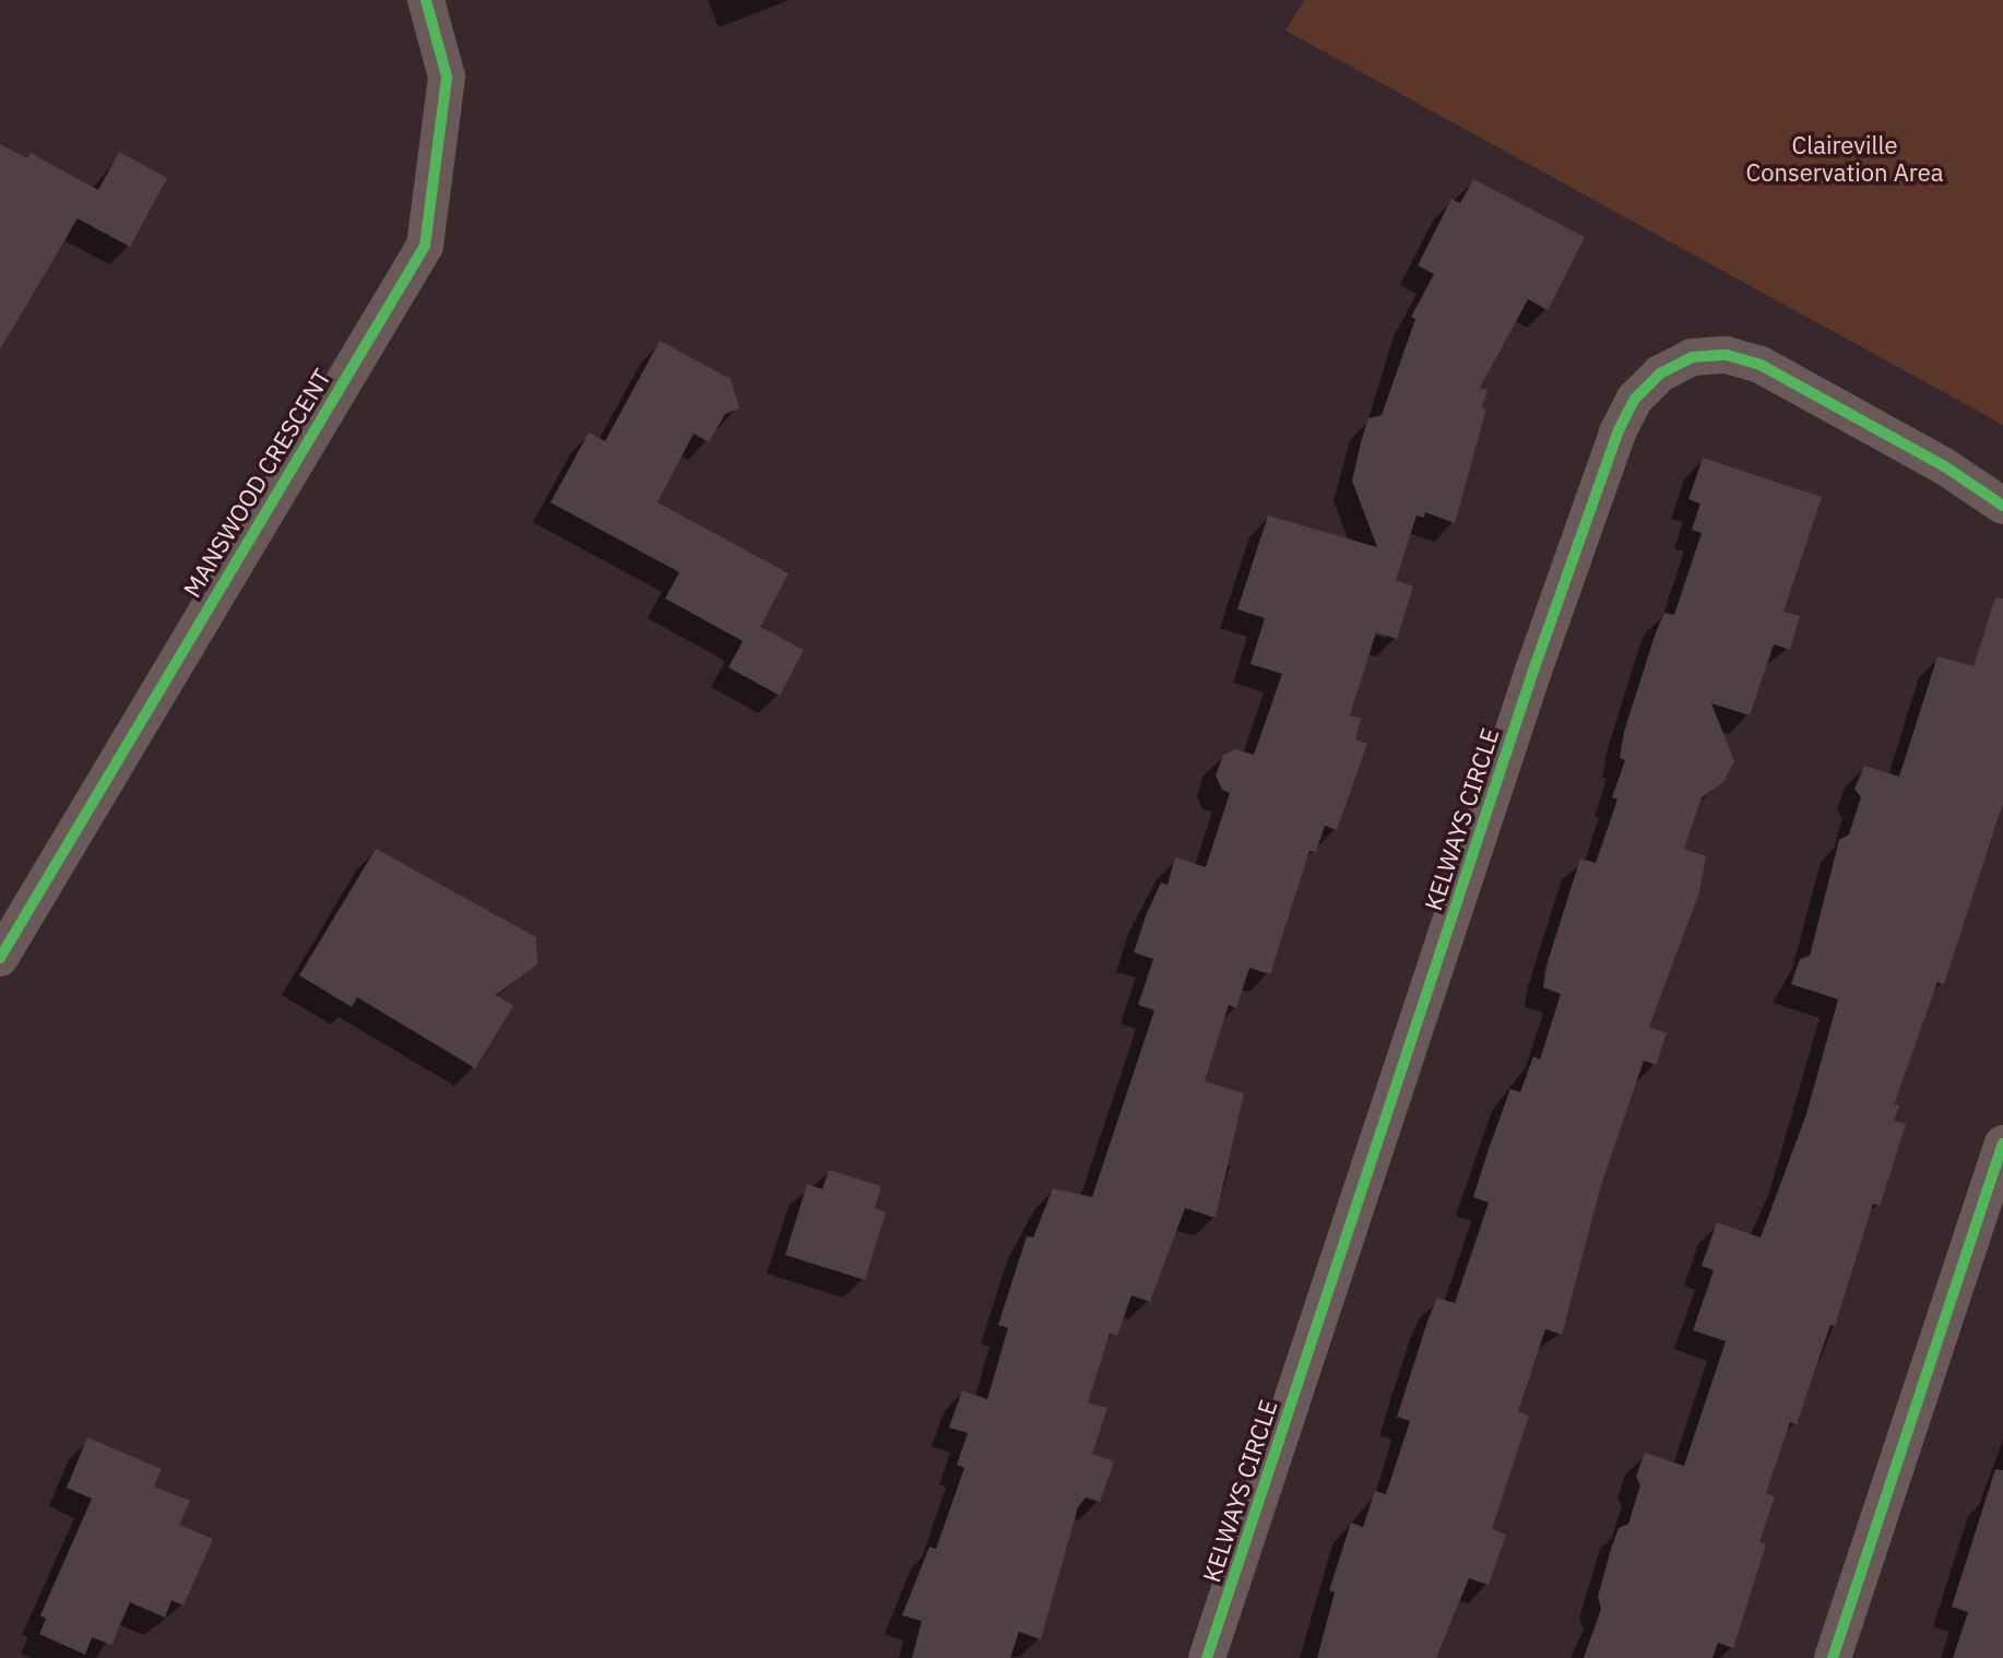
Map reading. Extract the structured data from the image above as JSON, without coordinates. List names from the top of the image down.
{
  "streets": {
    "street": ["MANSWOOD CRESCENT", "KELWAYS CIRCLE"]
  },
  "parks": ["Claireville Conservation Area"]
}
